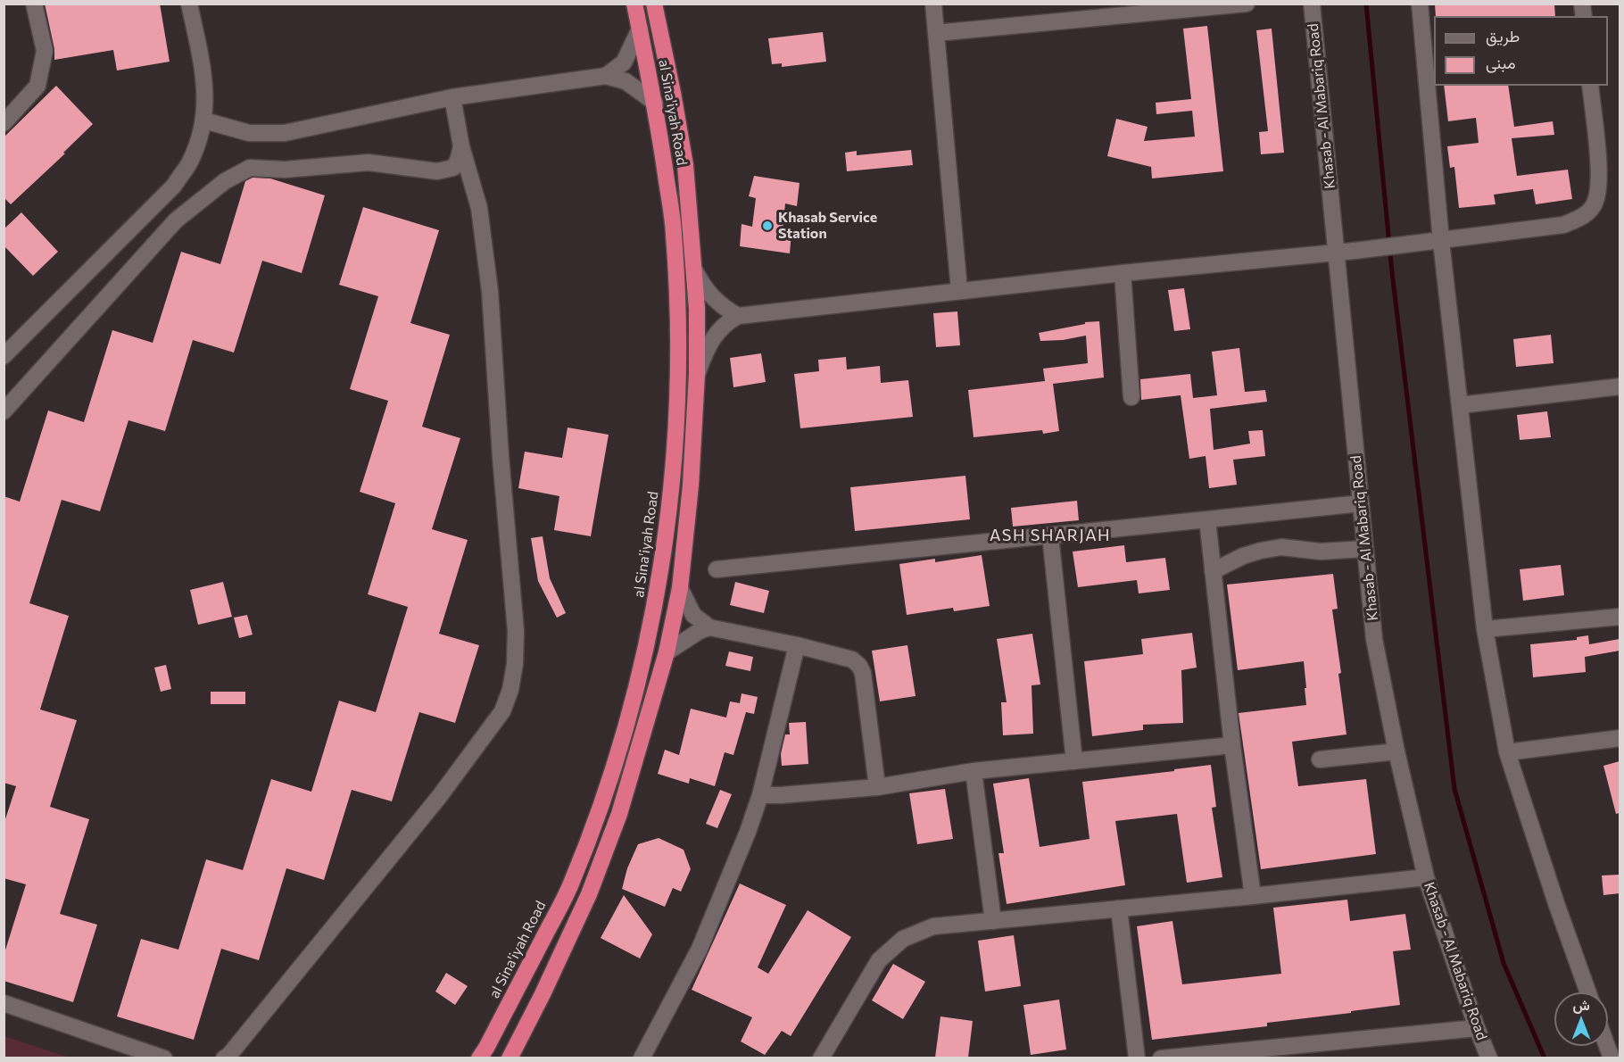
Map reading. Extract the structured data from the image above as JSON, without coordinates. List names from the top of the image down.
{
  "streets": {
    "highway": ["al Sina'iyah Road"],
    "street": ["Khasab - Al Mabariq Road"]
  },
  "districts": ["ASH SHARJAH"],
  "places": ["Khasab Service Station"],
  "legend": ["طريق", "مبنى"],
  "north": "top"
}
